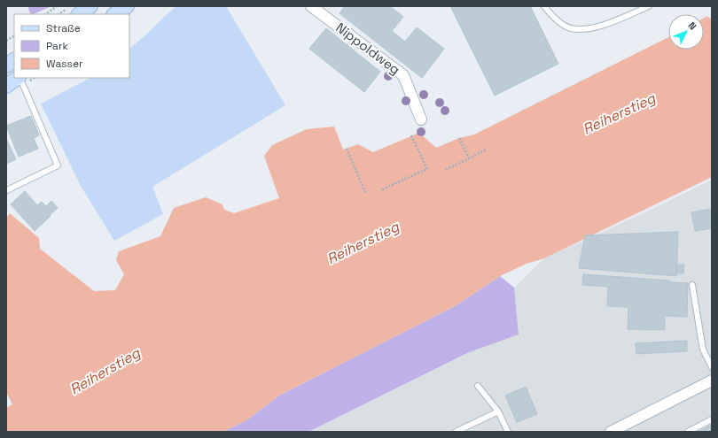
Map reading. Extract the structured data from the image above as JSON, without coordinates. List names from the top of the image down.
{
  "streets": {
    "street": ["Nippoldweg"]
  },
  "water": ["Reiherstieg"],
  "legend": ["Straße", "Park", "Wasser"],
  "north": "top right"
}
